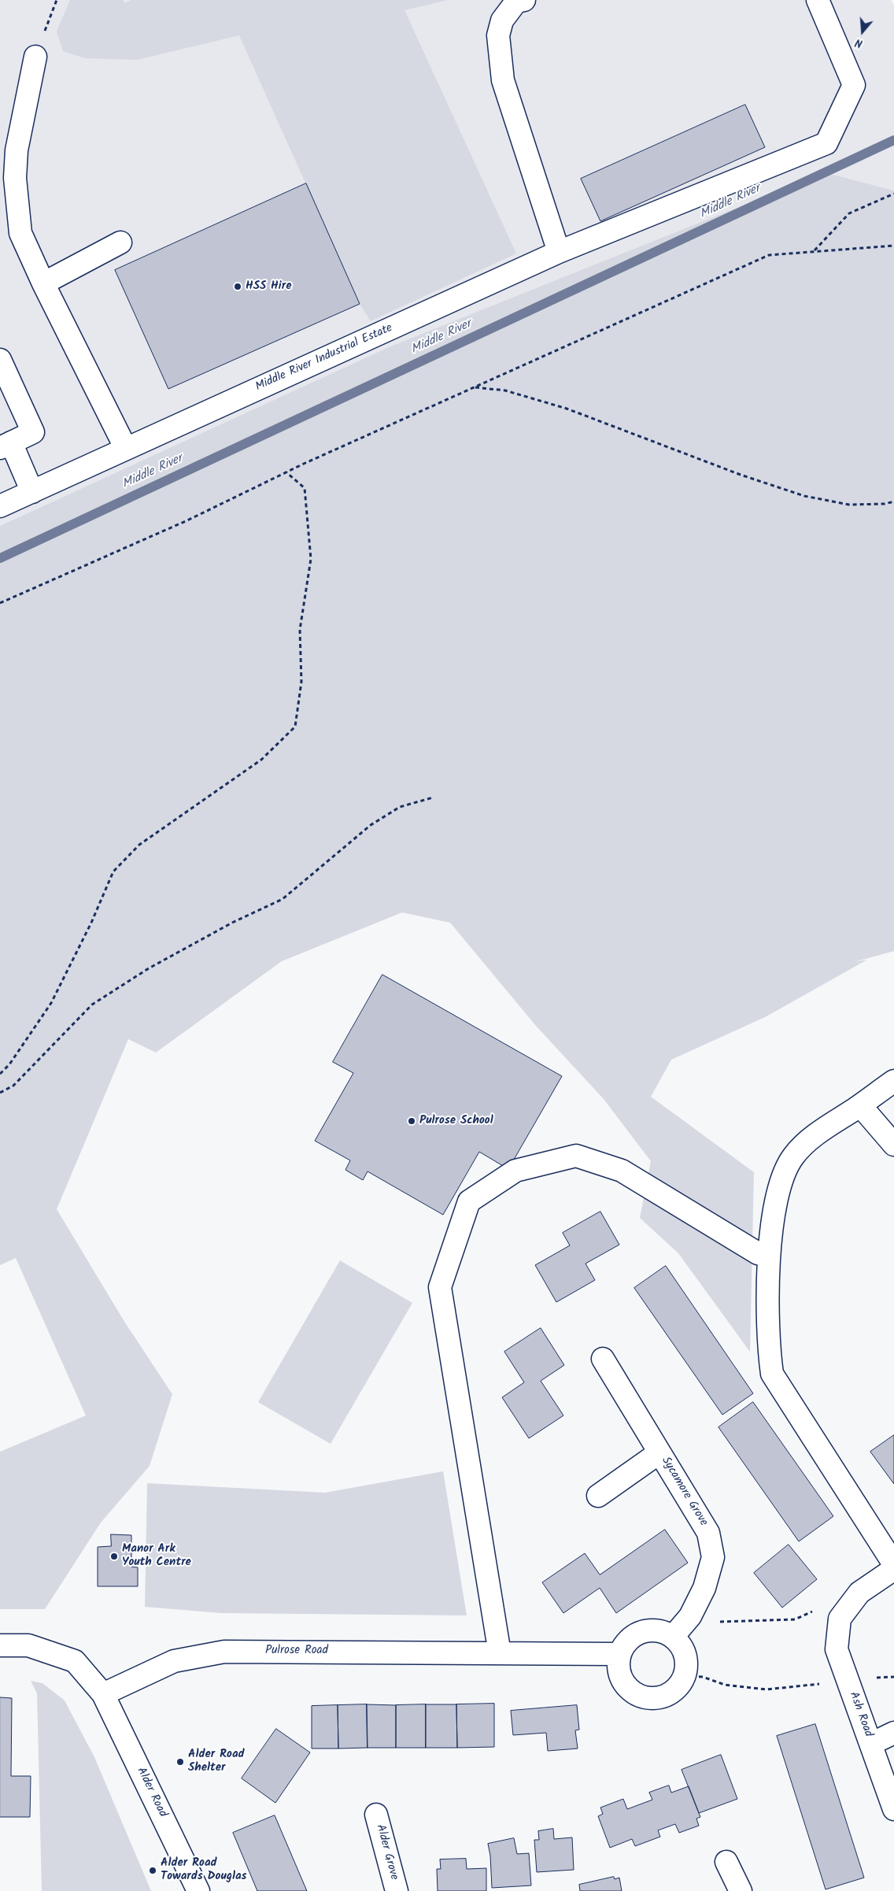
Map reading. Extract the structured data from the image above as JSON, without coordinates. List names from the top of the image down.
{
  "streets": {
    "street": [
      "Middle River Industrial Estate",
      "Sycamore Grove",
      "Pulrose Road",
      "Ash Road",
      "Alder Road",
      "Alder Grove"
    ]
  },
  "crossings": [
    ["Sycamore Grove", "Pulrose Road"],
    ["Pulrose Road", "Alder Road"]
  ],
  "water": ["Middle River"],
  "places": [
    "HSS Hire",
    "Pulrose School",
    "Manor Ark Youth Centre",
    "Alder Road Shelter",
    "Alder Road Towards Douglas"
  ],
  "north": "bottom"
}
